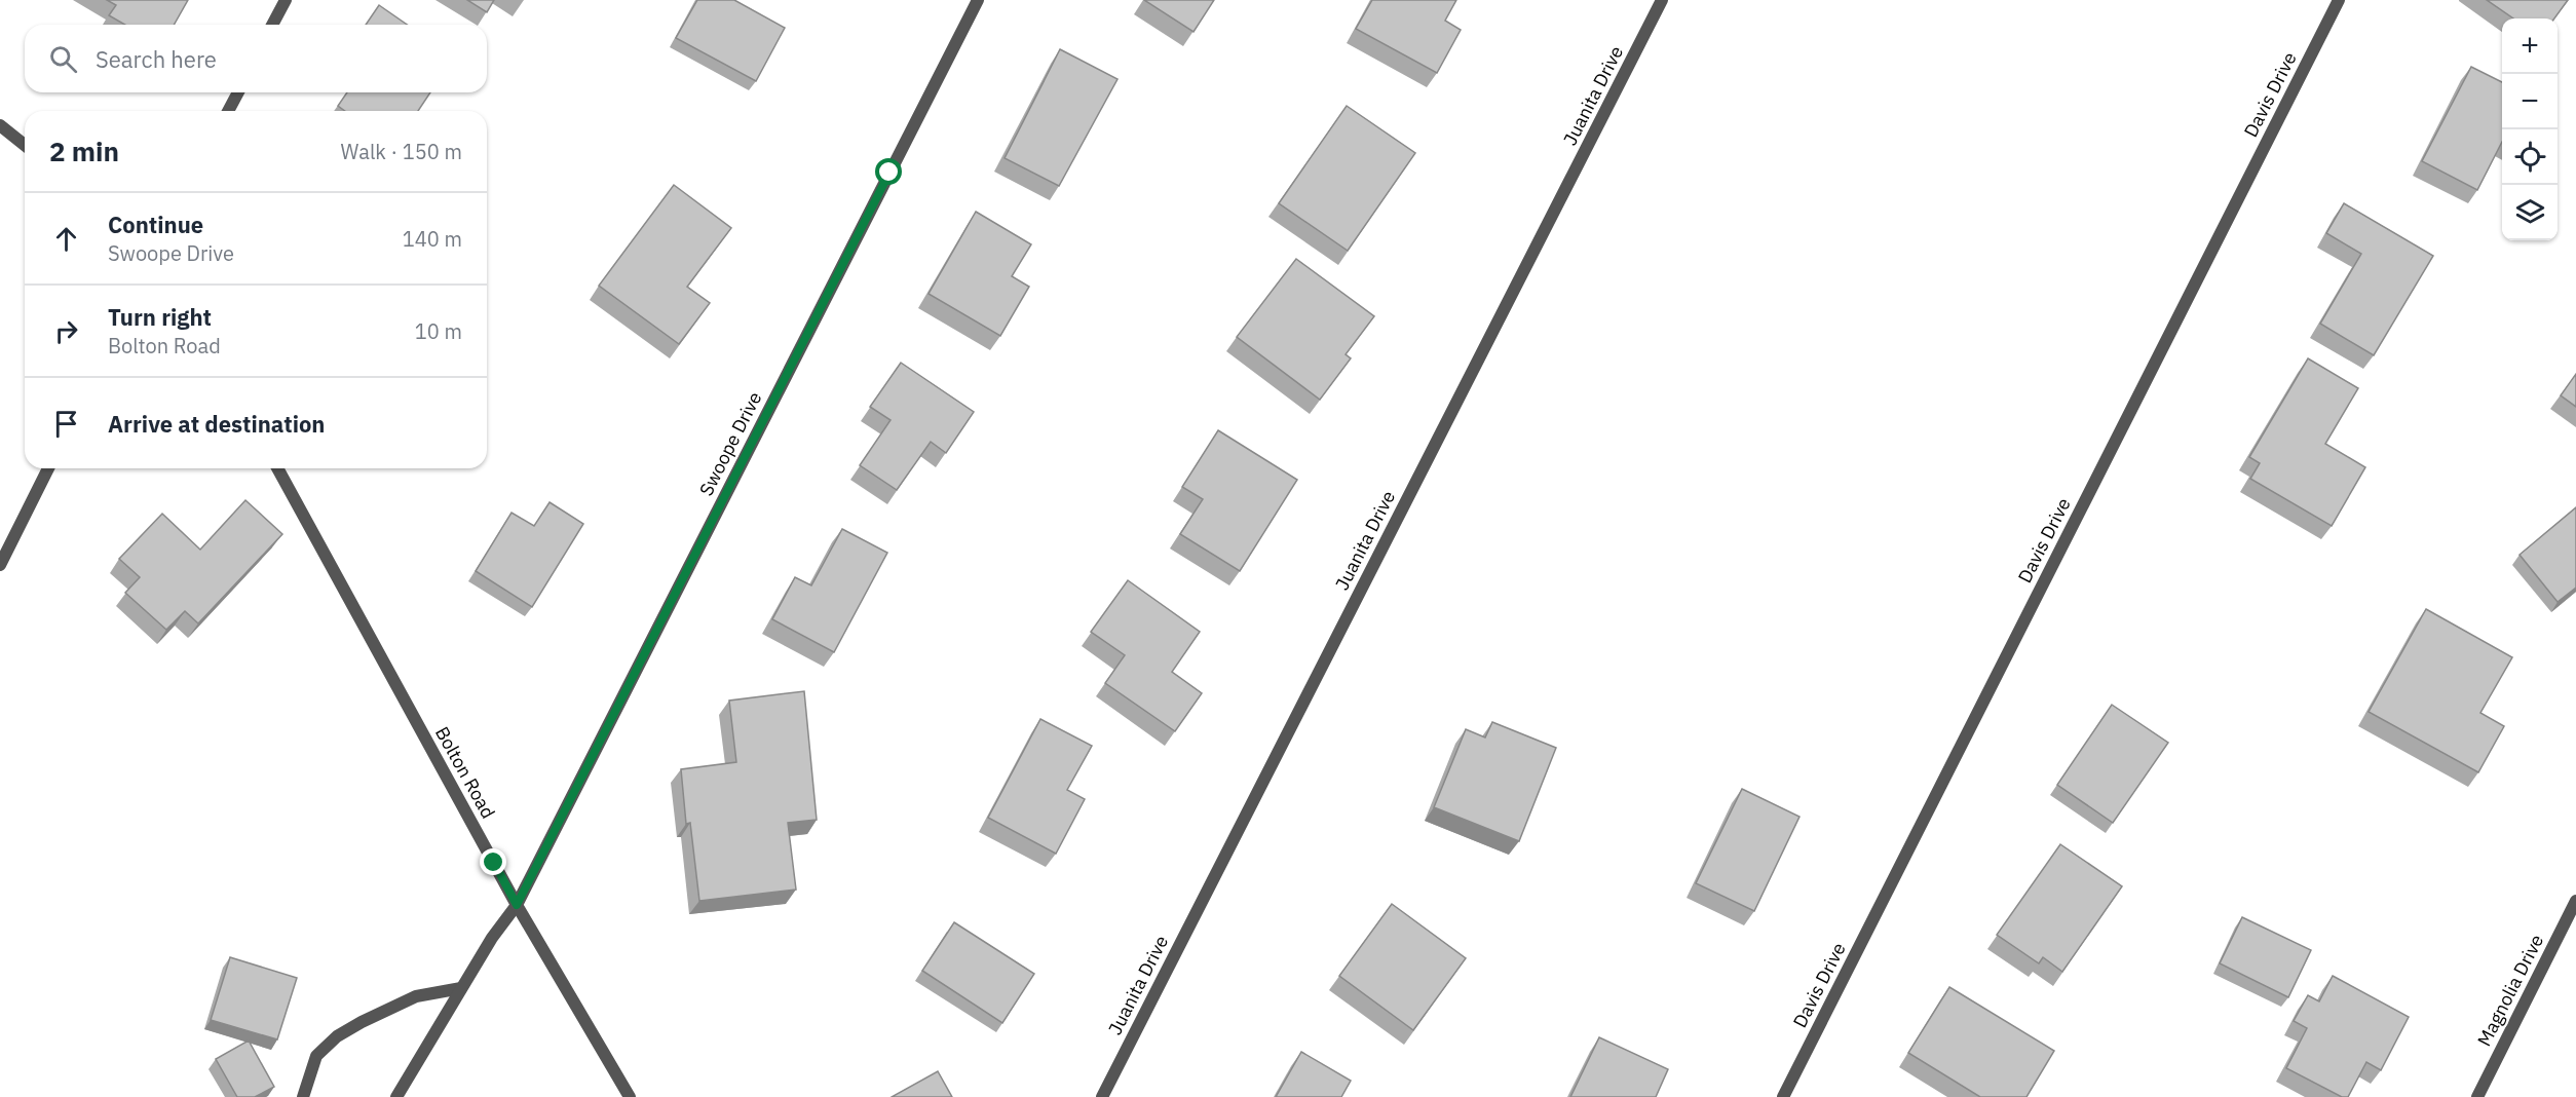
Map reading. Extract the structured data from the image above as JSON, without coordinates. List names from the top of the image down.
{
  "streets": {
    "street": [
      "Davis Drive",
      "Juanita Drive",
      "Swoope Drive",
      "Bolton Road",
      "Magnolia Drive"
    ]
  },
  "crossings": [
    ["Swoope Drive", "Bolton Road"]
  ],
  "page": {
    "map_buttons": ["+", "−"],
    "search": "Search here",
    "heading": ["2 min", "Walk · 150 m"],
    "list": [
      ["Continue", "Swoope Drive", "140 m"],
      ["Turn right", "Bolton Road", "10 m"],
      "Arrive at destination"
    ]
  }
}
